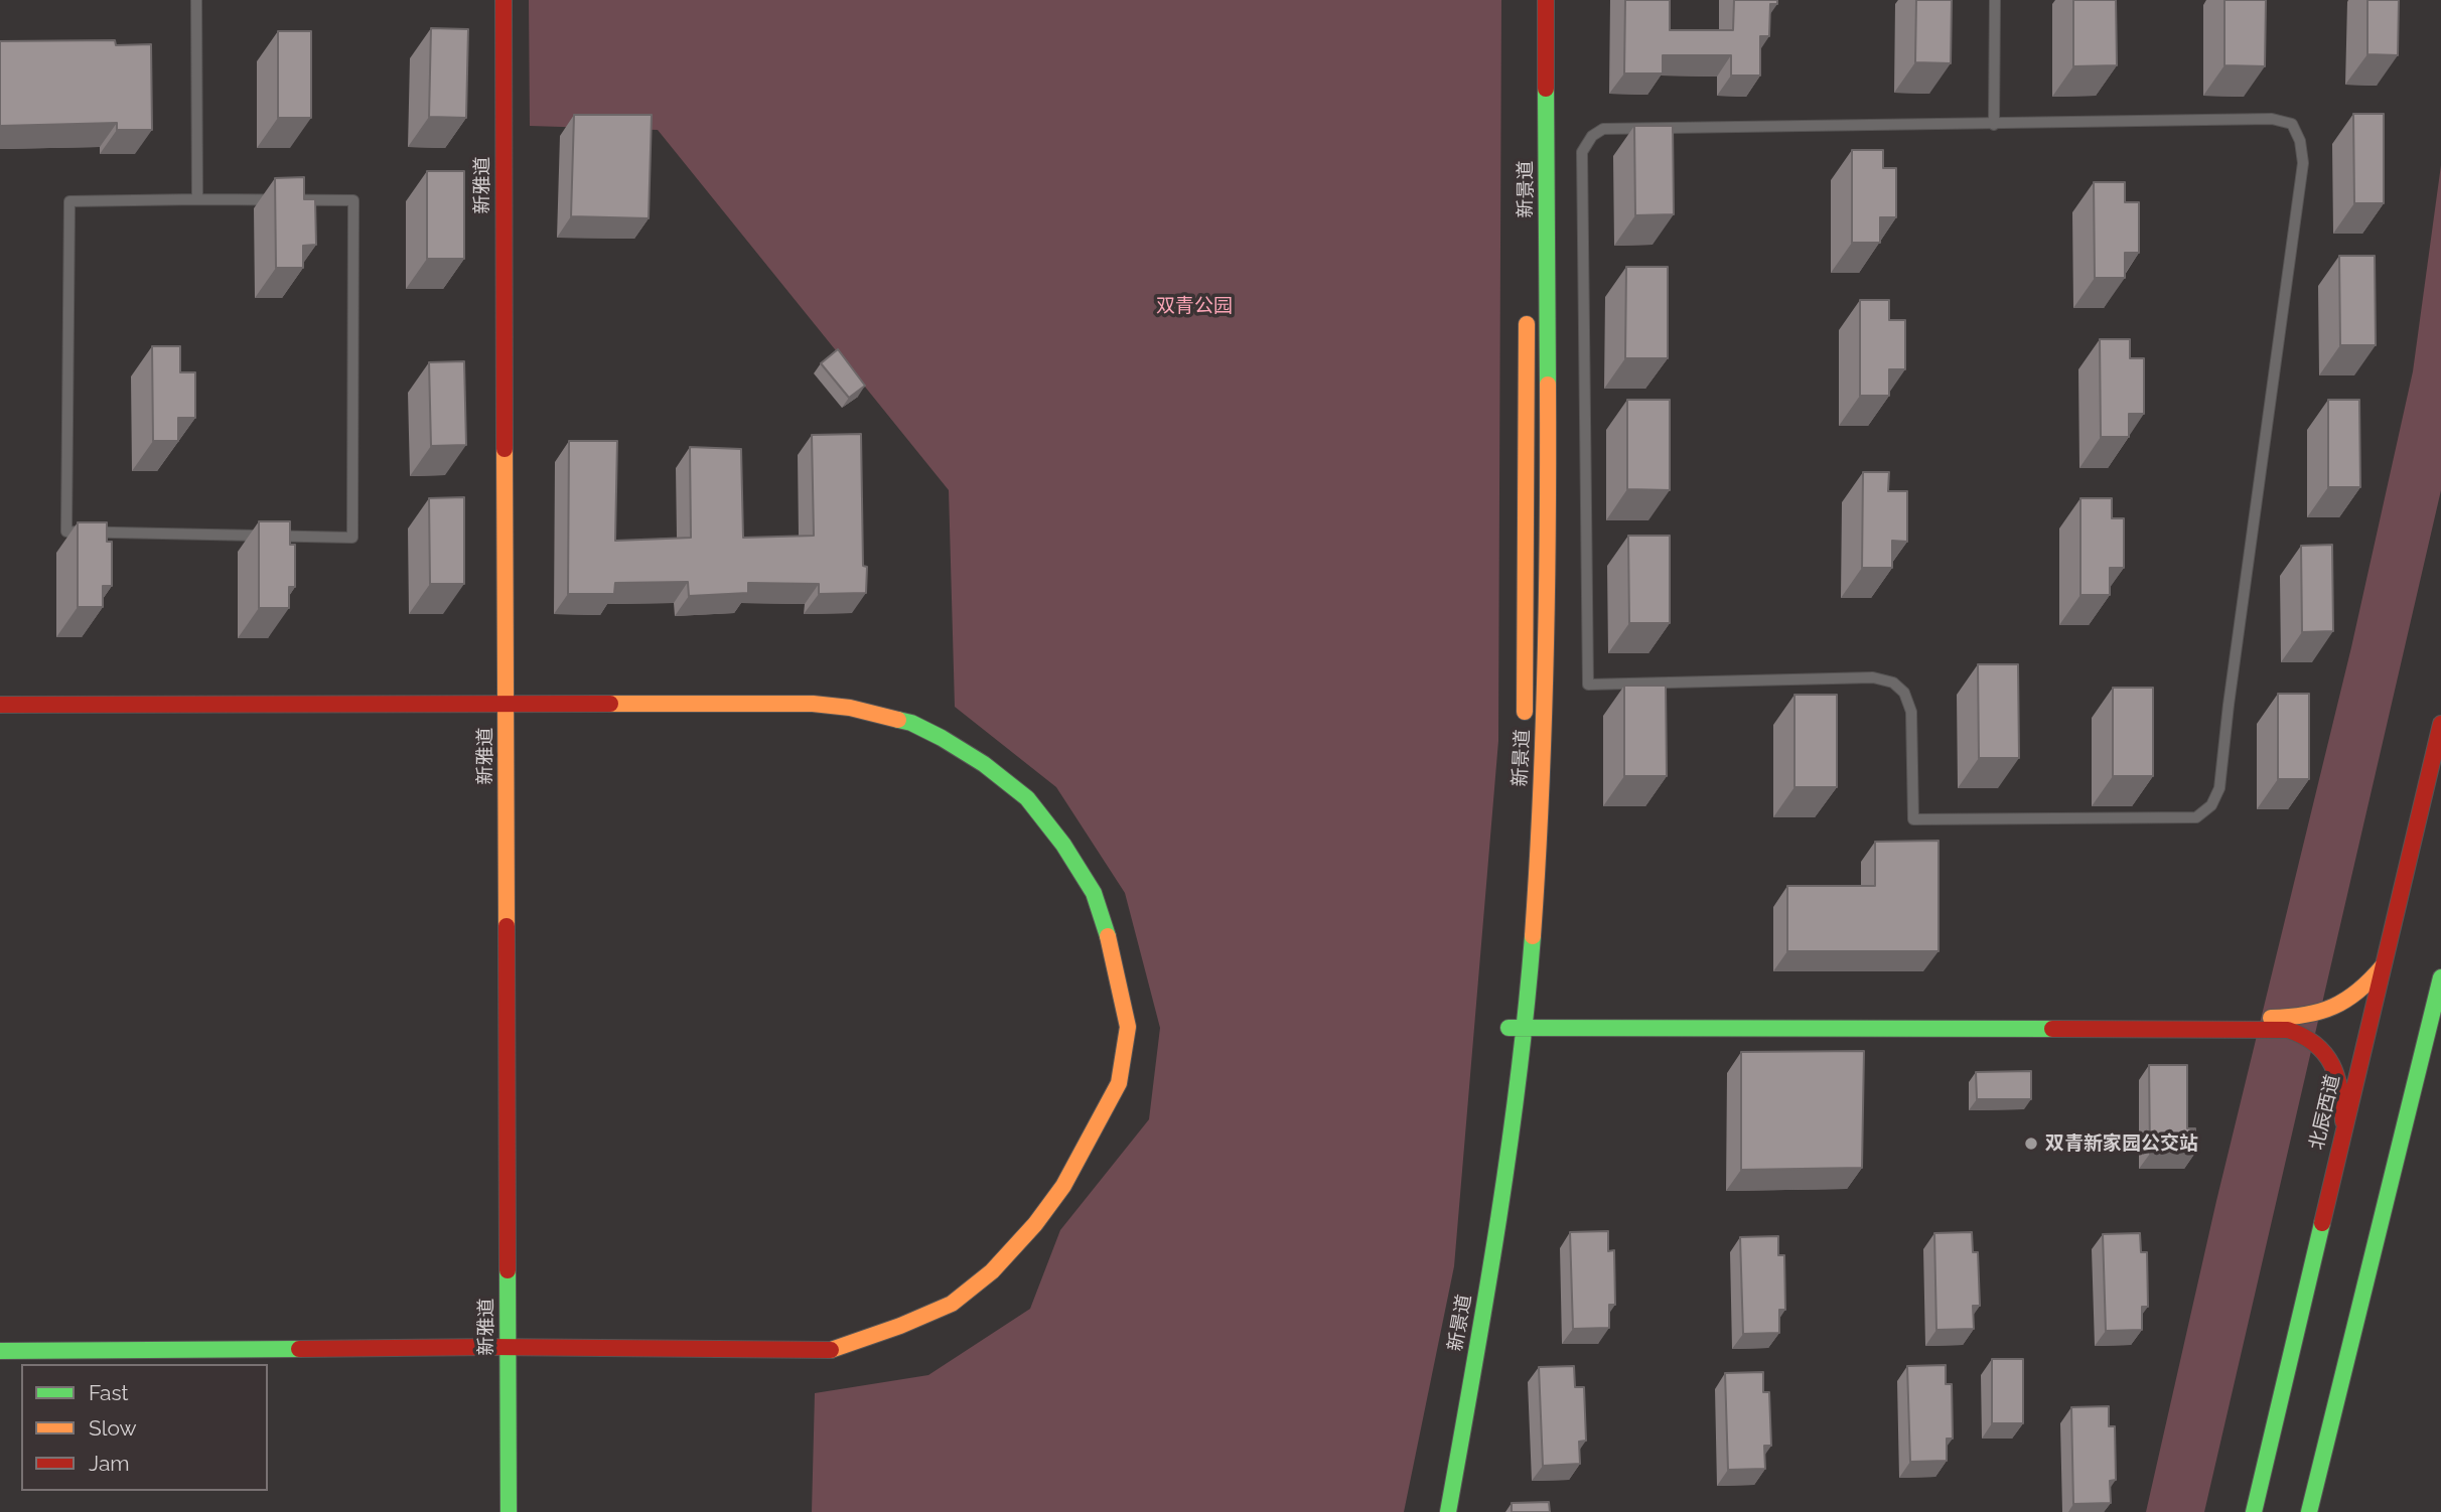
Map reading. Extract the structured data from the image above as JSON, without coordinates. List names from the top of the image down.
{
  "streets": {
    "street": ["新雅道", "新景道", "北辰西道"]
  },
  "parks": ["双青公园"],
  "places": ["双青新家园公交站"],
  "legend": ["Fast", "Slow", "Jam"]
}
